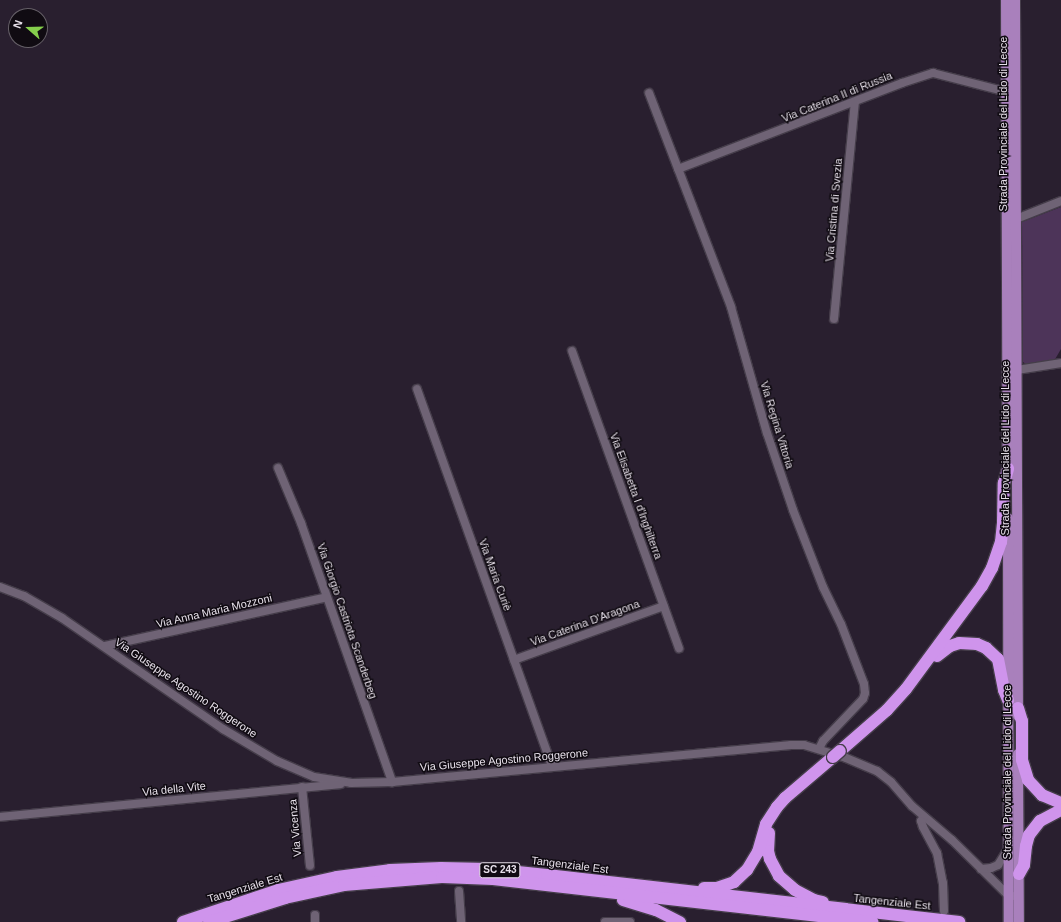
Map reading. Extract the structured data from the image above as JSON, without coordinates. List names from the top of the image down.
{
  "streets": {
    "highway": ["Tangenziale Est", "SC 243"],
    "main road": ["Strada Provinciale del Lido di Lecce"],
    "street": [
      "Via Caterina II di Russia",
      "Via Cristina di Svezia",
      "Via Regina Vittoria",
      "Via Elisabetta I d'Inghilterra",
      "Via Maria Curiè",
      "Via Anna Maria Mozzoni",
      "Via Giorgio Castriota Scanderbeg",
      "Via Caterina D'Aragona",
      "Via Giuseppe Agostino Roggerone",
      "Via della Vite",
      "Via Vicenza"
    ]
  },
  "crossings": [
    ["Via Caterina II di Russia", "Strada Provinciale del Lido di Lecce"],
    ["Via Caterina II di Russia", "Via Cristina di Svezia"],
    ["Via Caterina II di Russia", "Via Regina Vittoria"],
    ["Strada Provinciale del Lido di Lecce", "Via Giuseppe Agostino Roggerone"],
    ["Via Regina Vittoria", "Via Giuseppe Agostino Roggerone"],
    ["Via Elisabetta I d'Inghilterra", "Via Caterina D'Aragona"],
    ["Via Maria Curiè", "Via Caterina D'Aragona"],
    ["Via Maria Curiè", "Via Giuseppe Agostino Roggerone"],
    ["Via Anna Maria Mozzoni", "Via Giorgio Castriota Scanderbeg"],
    ["Via Anna Maria Mozzoni", "Via Giuseppe Agostino Roggerone"],
    ["Via Giorgio Castriota Scanderbeg", "Via Giuseppe Agostino Roggerone"],
    ["Via Giuseppe Agostino Roggerone", "Via della Vite"],
    ["Via della Vite", "Via Vicenza"]
  ],
  "north": "left"
}
